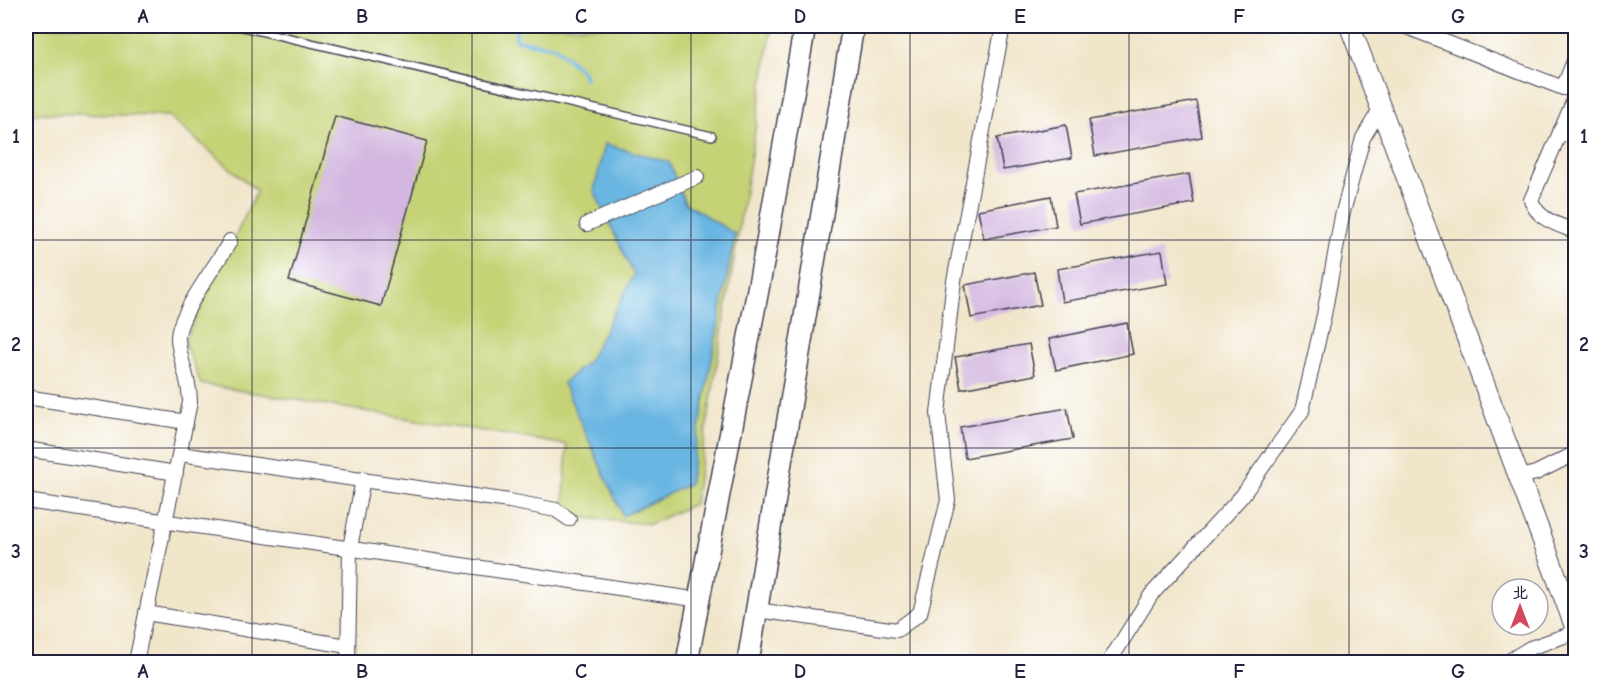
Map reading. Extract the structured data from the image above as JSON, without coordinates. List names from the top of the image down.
{
  "north": "top",
  "grid": {
    "columns": [
      "A",
      "B",
      "C",
      "D",
      "E",
      "F",
      "G"
    ],
    "rows": ["1", "2", "3"]
  }
}
